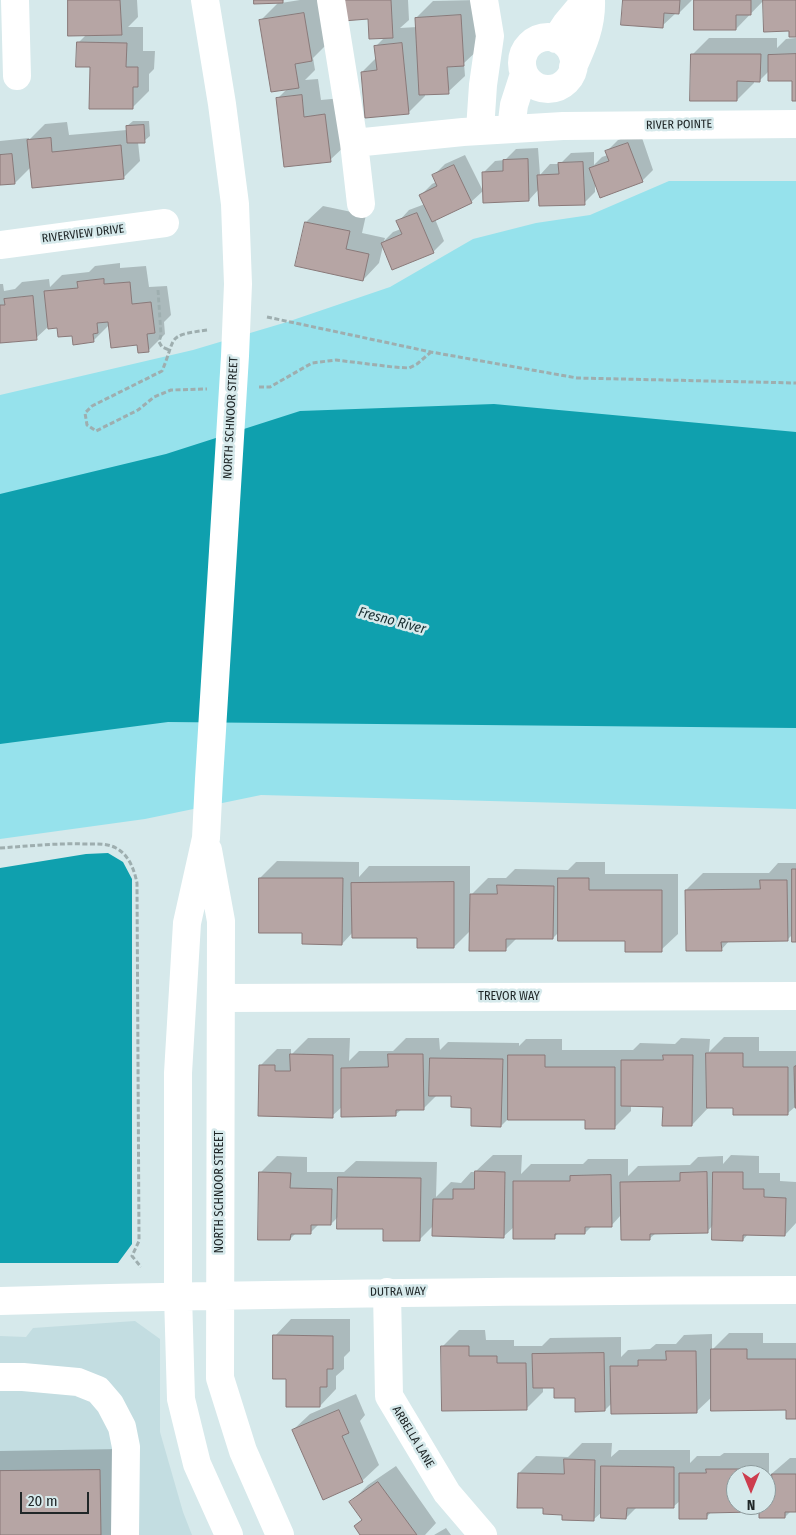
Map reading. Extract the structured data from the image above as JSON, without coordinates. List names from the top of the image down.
{
  "streets": {
    "street": [
      "RIVER POINTE",
      "RIVERVIEW DRIVE",
      "NORTH SCHNOOR STREET",
      "TREVOR WAY",
      "DUTRA WAY",
      "ARBELLA LANE"
    ]
  },
  "crossings": [
    ["NORTH SCHNOOR STREET", "TREVOR WAY"],
    ["NORTH SCHNOOR STREET", "DUTRA WAY"],
    ["DUTRA WAY", "ARBELLA LANE"]
  ],
  "water": ["Fresno River"],
  "scale_bar": "20 m",
  "north": "bottom"
}
